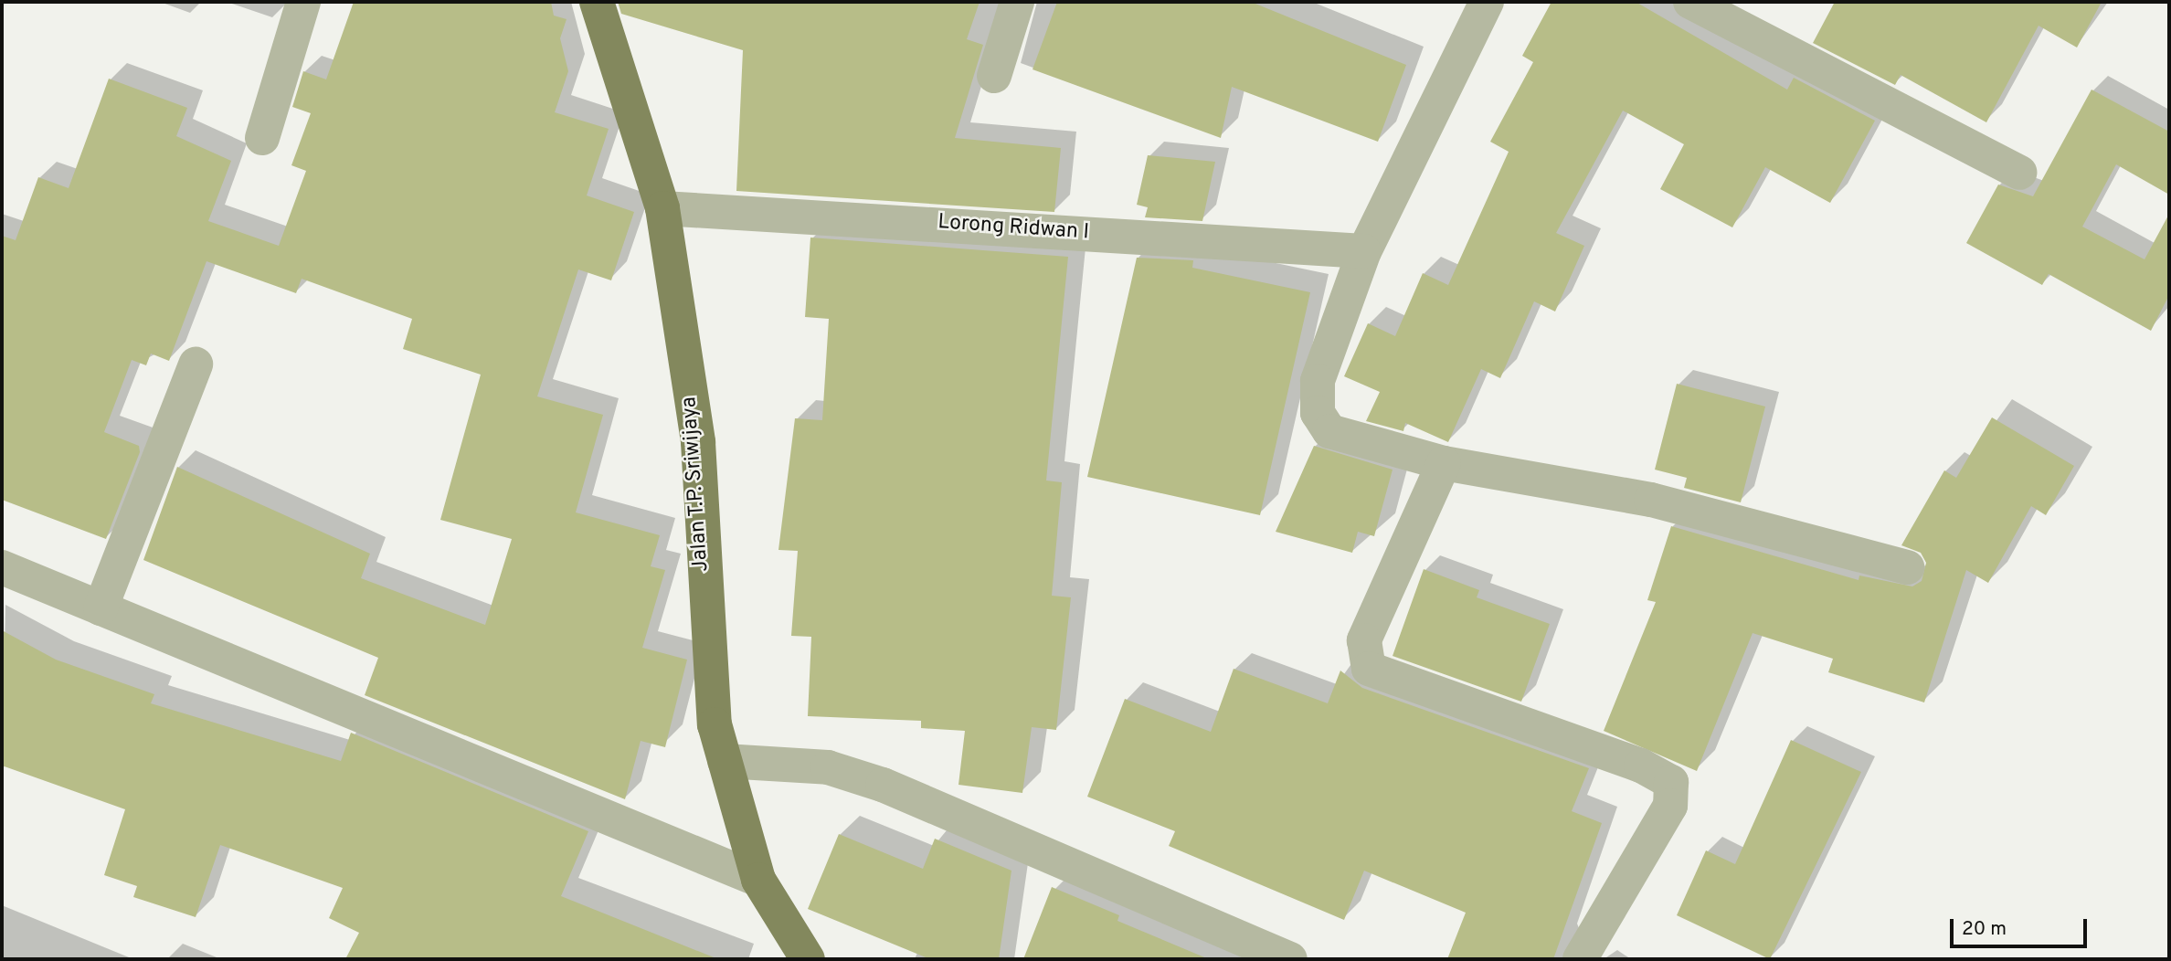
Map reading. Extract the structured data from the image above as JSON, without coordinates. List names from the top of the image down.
{
  "streets": {
    "main road": ["Jalan T.P. Sriwijaya"],
    "street": ["Lorong Ridwan I"]
  },
  "crossings": [
    ["Lorong Ridwan I", "Jalan T.P. Sriwijaya"]
  ],
  "scale_bar": "20 m"
}
